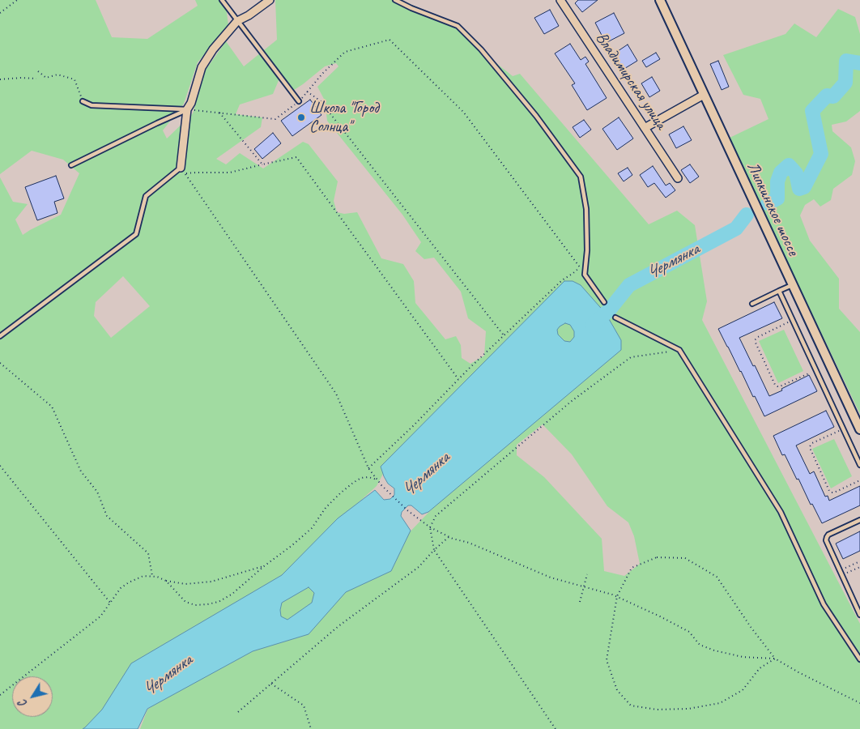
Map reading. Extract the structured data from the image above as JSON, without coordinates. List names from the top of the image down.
{
  "streets": {
    "street": ["Владимирская улица", "Липкинское шоссе"]
  },
  "water": ["Чермянка"],
  "places": ["Школа \"Город Cолнца\""],
  "north": "bottom left"
}
